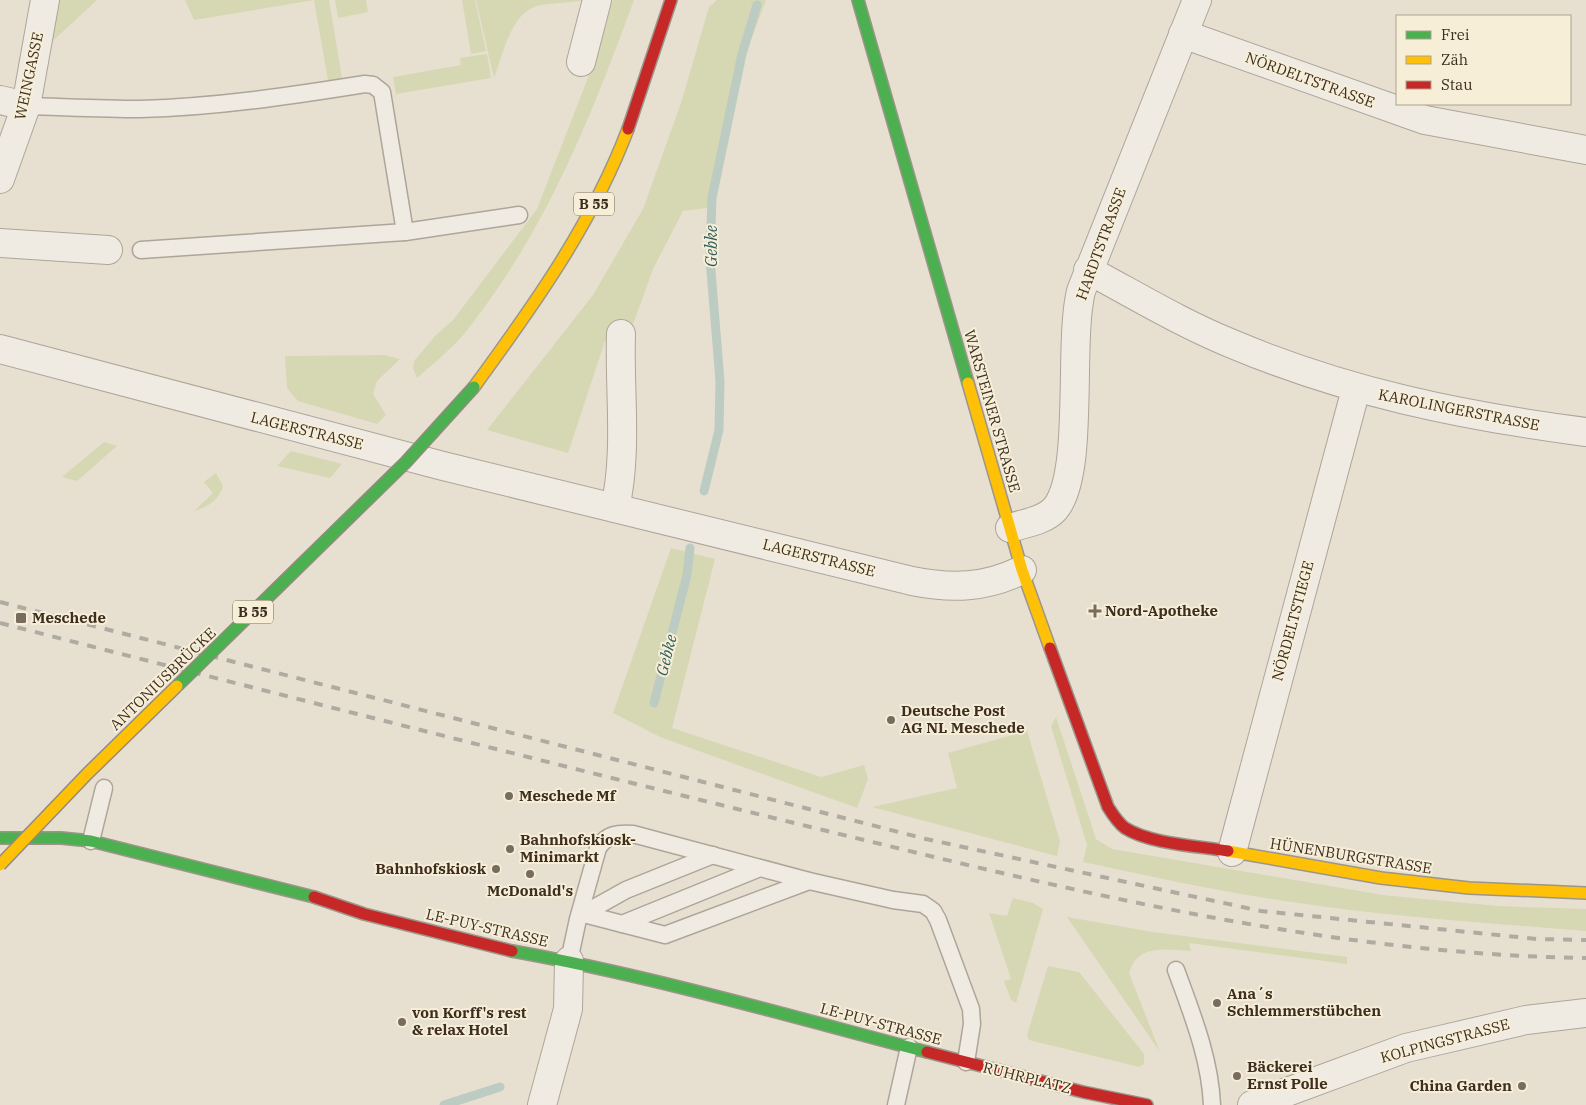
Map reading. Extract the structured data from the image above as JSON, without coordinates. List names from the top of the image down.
{
  "streets": {
    "street": [
      "WEINGASSE",
      "NÖRDELTSTRASSE",
      "B 55",
      "HARDTSTRASSE",
      "KAROLINGERSTRASSE",
      "WARSTEINER STRASSE",
      "LAGERSTRASSE",
      "NÖRDELTSTIEGE",
      "ANTONIUSBRÜCKE",
      "HÜNENBURGSTRASSE",
      "LE-PUY-STRASSE",
      "KOLPINGSTRASSE",
      "RUHRPLATZ"
    ]
  },
  "crossings": [
    ["NÖRDELTSTRASSE", "HARDTSTRASSE"],
    ["HARDTSTRASSE", "KAROLINGERSTRASSE"],
    ["HARDTSTRASSE", "WARSTEINER STRASSE"],
    ["KAROLINGERSTRASSE", "NÖRDELTSTIEGE"],
    ["WARSTEINER STRASSE", "LAGERSTRASSE"],
    ["WARSTEINER STRASSE", "HÜNENBURGSTRASSE"],
    ["NÖRDELTSTIEGE", "HÜNENBURGSTRASSE"],
    ["LE-PUY-STRASSE", "RUHRPLATZ"]
  ],
  "water": ["Gebke"],
  "places": {
    "health": ["Nord-Apotheke"],
    "transit": ["Meschede"],
    "other": [
      "Deutsche Post AG NL Meschede",
      "Meschede Mf",
      "Bahnhofskiosk- Minimarkt",
      "Bahnhofskiosk",
      "McDonald's",
      "Ana´s Schlemmerstübchen",
      "von Korff's rest & relax Hotel",
      "Bäckerei Ernst Polle",
      "China Garden"
    ]
  },
  "legend": ["Frei", "Zäh", "Stau"]
}
